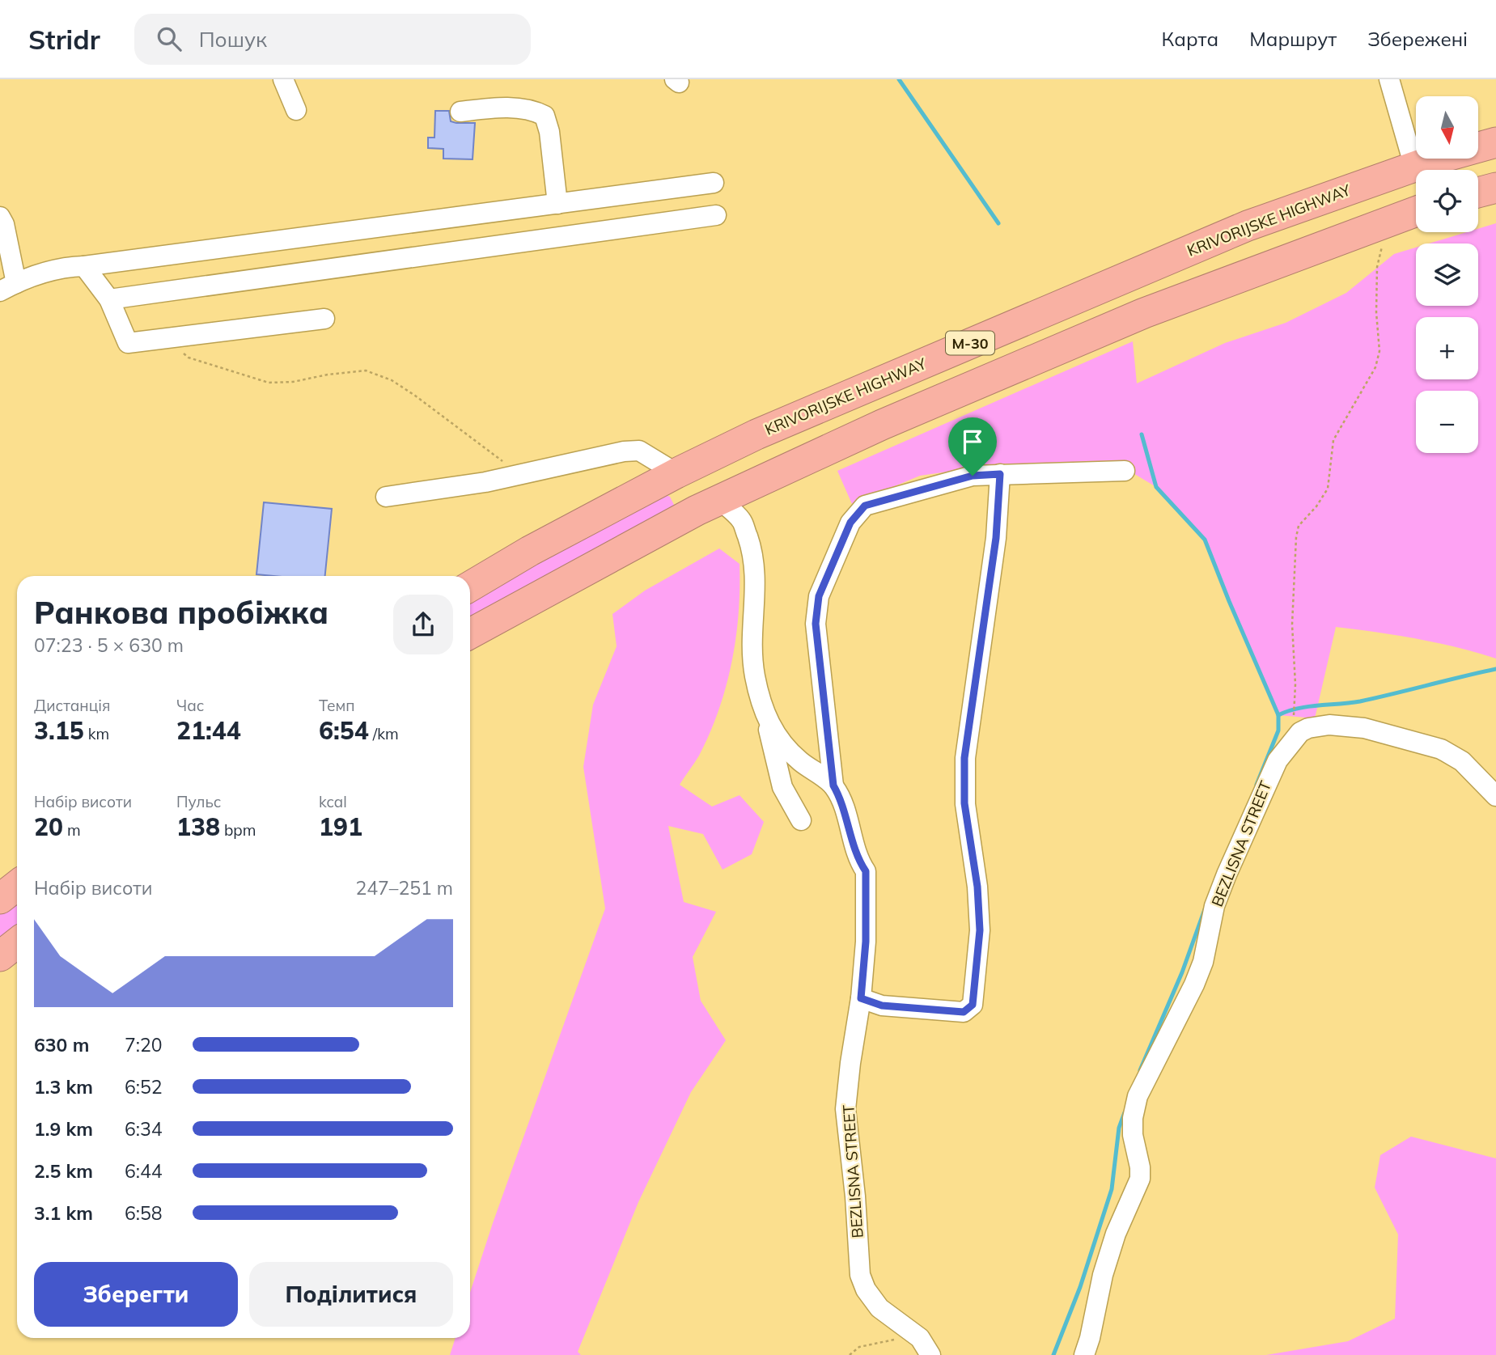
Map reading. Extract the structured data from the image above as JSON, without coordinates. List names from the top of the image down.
{
  "streets": {
    "highway": ["KRIVORIJSKE HIGHWAY", "М-30"],
    "street": ["BEZLISNA STREET"]
  },
  "north": "bottom",
  "page": {
    "header": "Stridr",
    "search": "Пошук",
    "nav": ["Карта", "Маршрут", "Збережені"],
    "map_buttons": ["+", "−"],
    "heading": ["Ранкова пробіжка", "07:23 · 5 × 630 m"],
    "stats": [
      ["Дистанція", "3.15 km"],
      ["Час", "21:44"],
      ["Темп", "6:54 /km"],
      ["Набір висоти", "20 m"],
      ["Пульс", "138 bpm"],
      ["kcal", "191"]
    ],
    "chart": ["Набір висоти", "247–251 m"],
    "list": [
      {
        "name": "630 m",
        "note": "7:20"
      },
      {
        "name": "1.3 km",
        "note": "6:52"
      },
      {
        "name": "1.9 km",
        "note": "6:34"
      },
      {
        "name": "2.5 km",
        "note": "6:44"
      },
      {
        "name": "3.1 km",
        "note": "6:58"
      }
    ],
    "buttons": ["Зберегти", "Поділитися"]
  }
}
